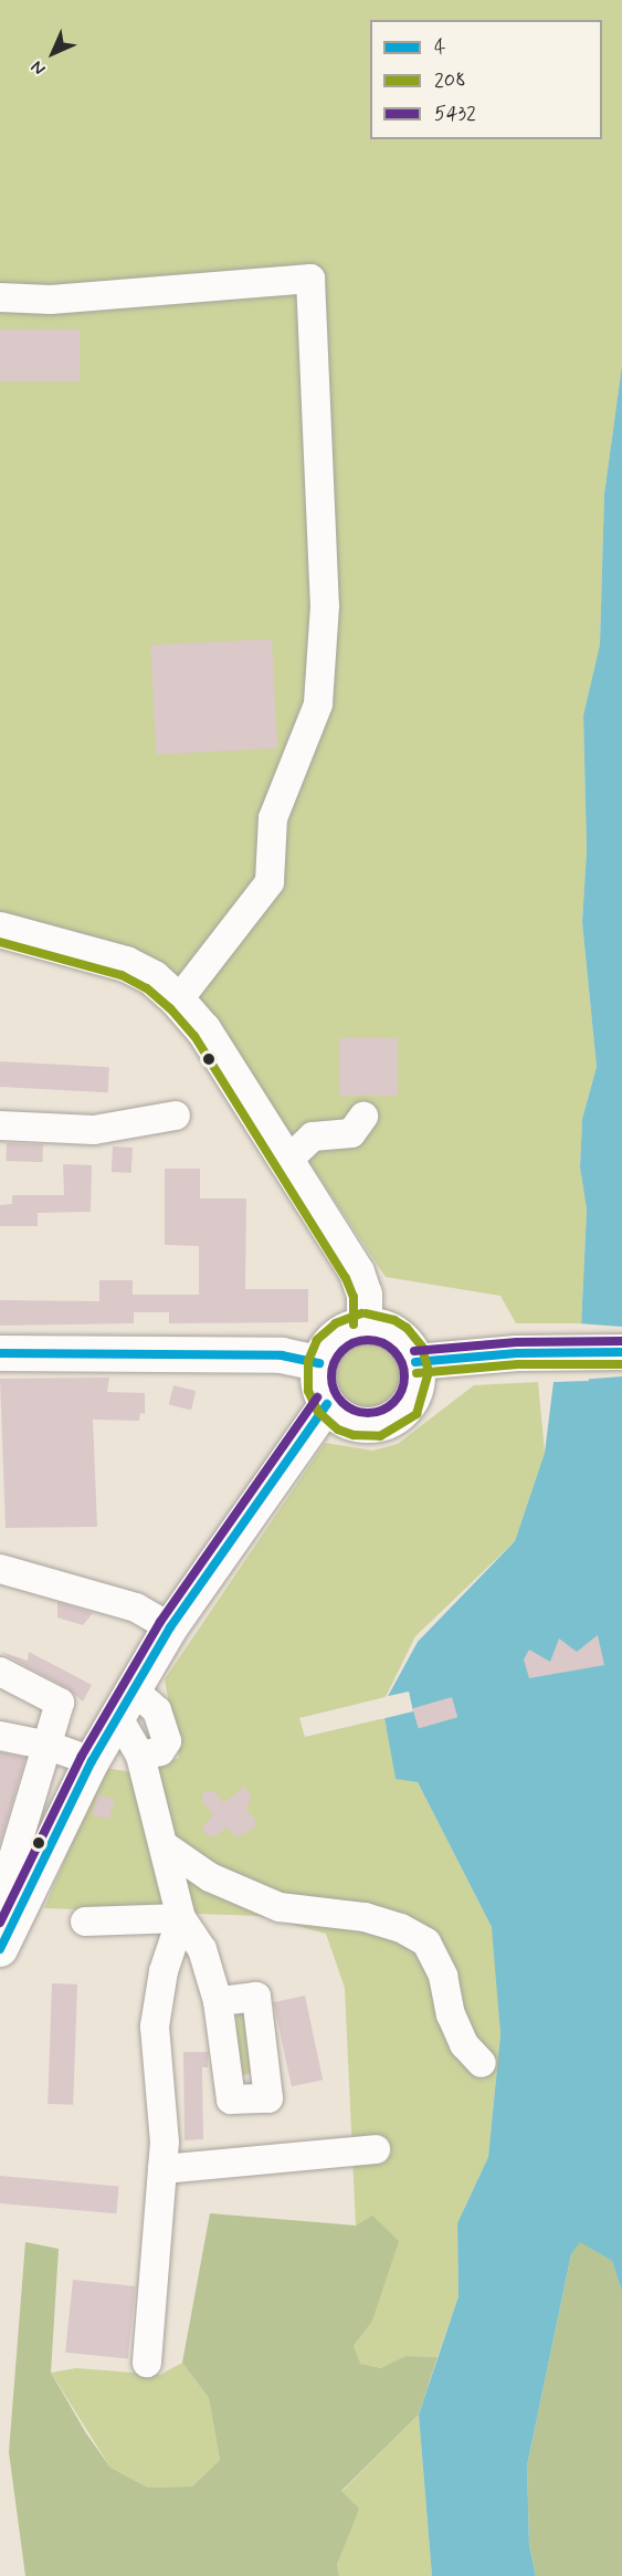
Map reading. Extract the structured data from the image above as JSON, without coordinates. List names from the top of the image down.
{
  "lines": ["transit line 208", "transit line 5432", "transit line 4"],
  "legend": ["4", "208", "5432"],
  "north": "bottom left"
}
